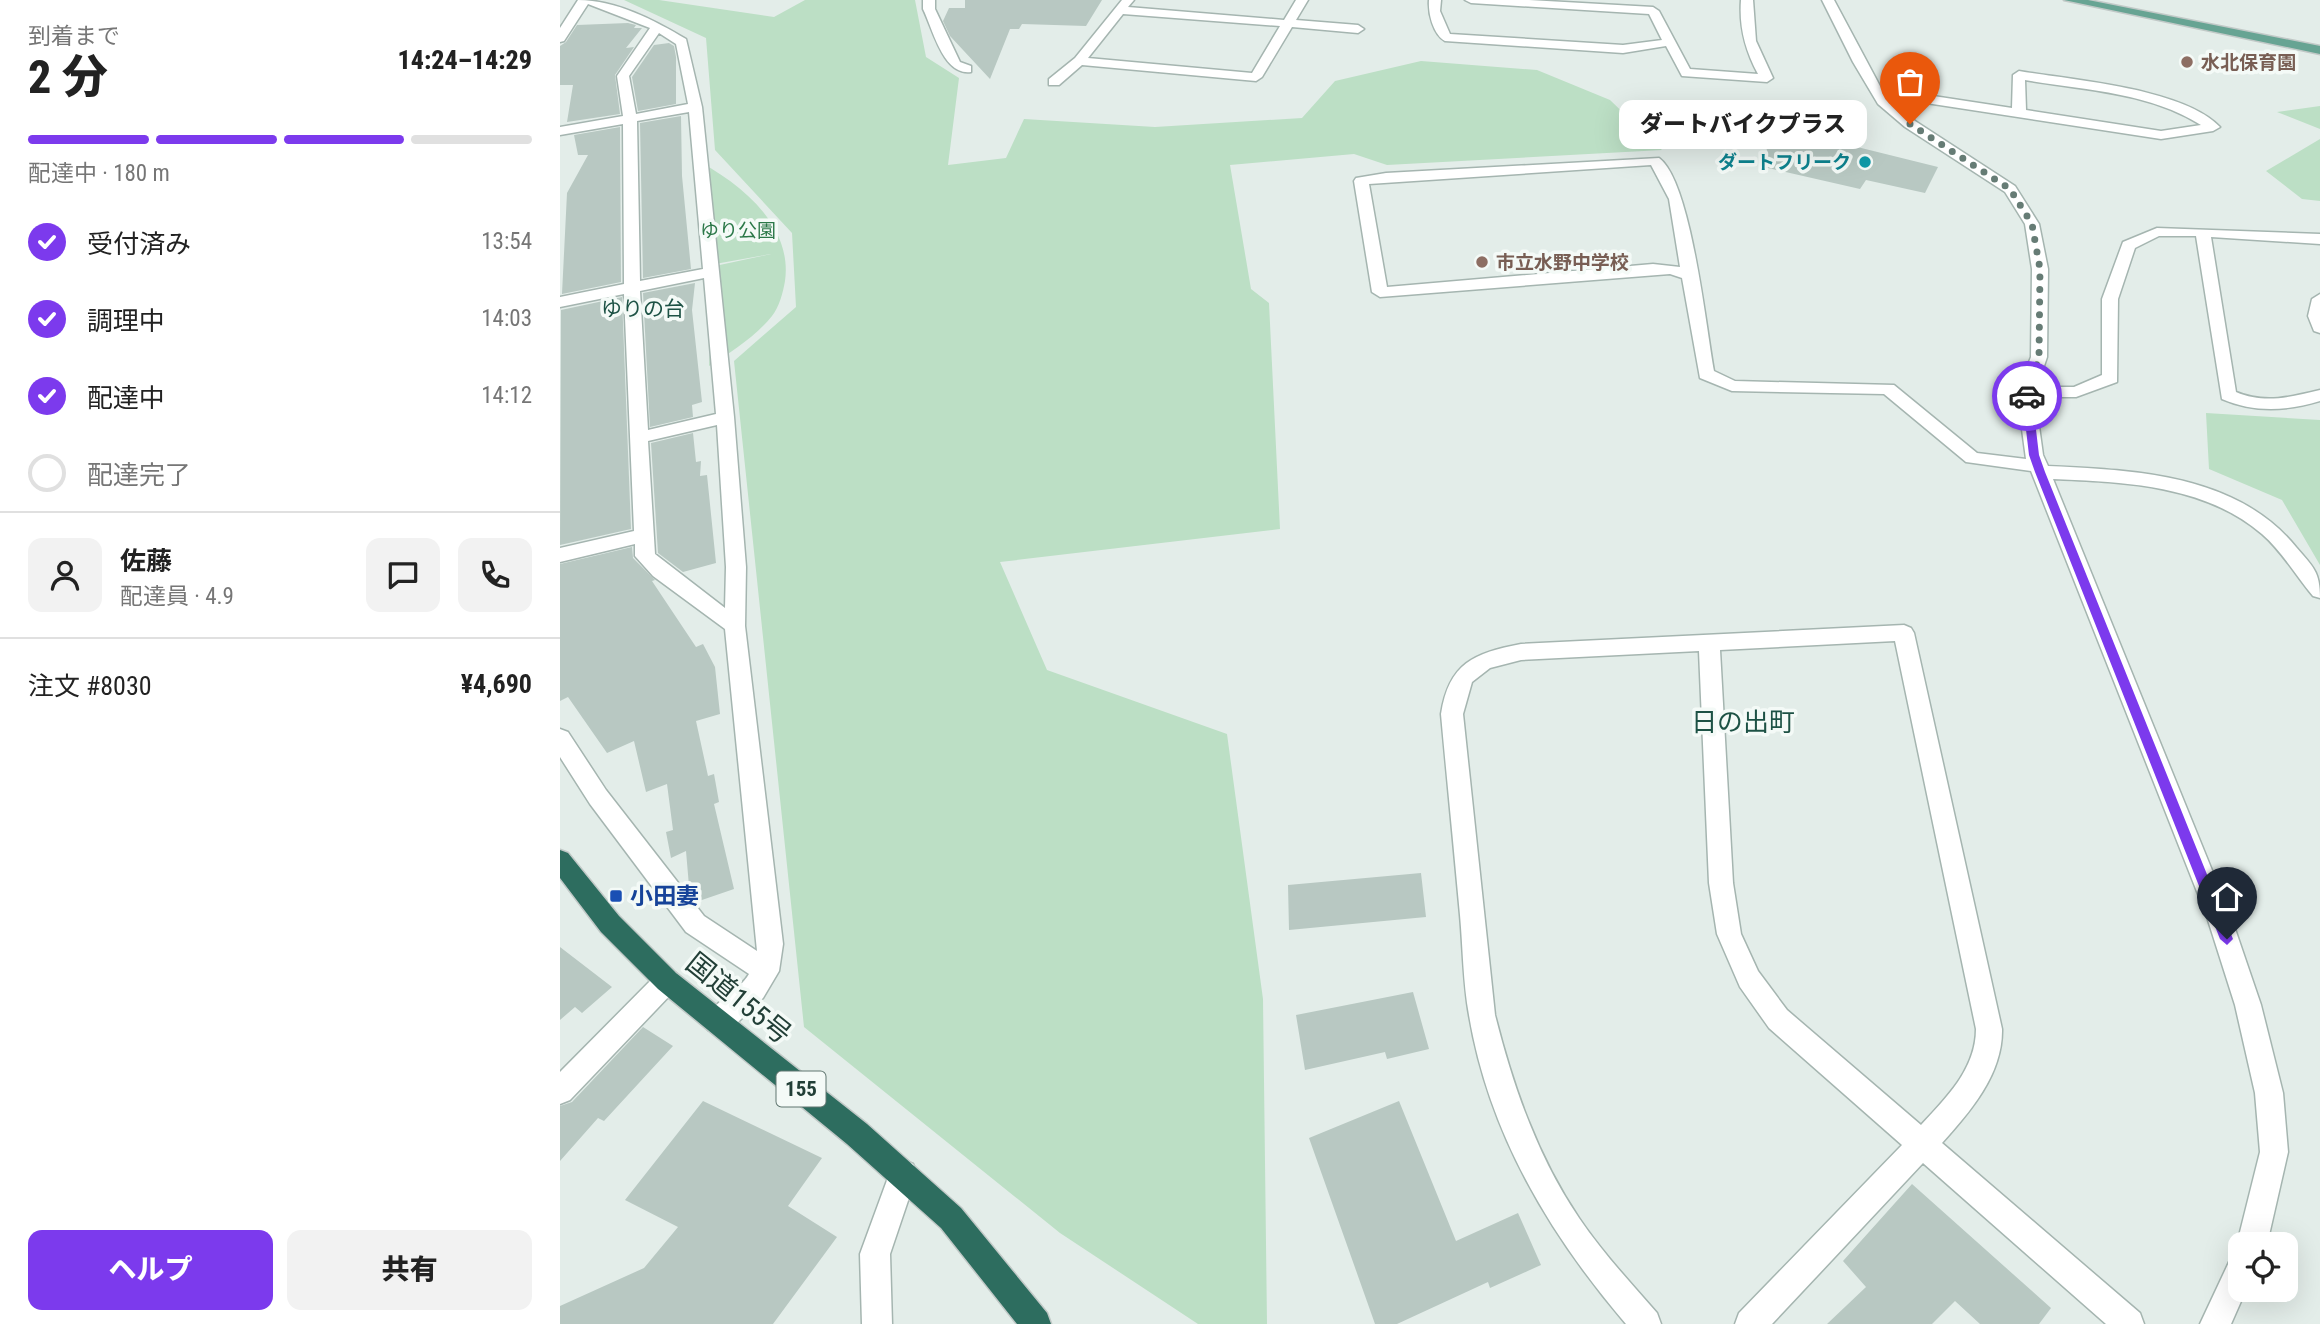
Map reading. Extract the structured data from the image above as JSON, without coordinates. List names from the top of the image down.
{
  "streets": {
    "highway": ["国道155号", "155"]
  },
  "districts": ["ゆりの台", "日の出町"],
  "parks": ["ゆり公園"],
  "places": {
    "other": [
      "水北保育園",
      "ダートバイクプラス",
      "ダートフリーク",
      "市立水野中学校"
    ],
    "transit": ["小田妻"]
  },
  "page": {
    "heading": ["2 分", "到着まで", "14:24–14:29"],
    "panel": [
      "佐藤",
      "配達員 · 4.9",
      "注文 #8030",
      "¥4,690"
    ],
    "bubble": "ダートバイクプラス",
    "bar": "配達中 · 180 m",
    "list": [
      ["受付済み", "13:54"],
      ["調理中", "14:03"],
      ["配達中", "14:12"],
      "配達完了"
    ],
    "buttons": ["ヘルプ", "共有"]
  }
}
